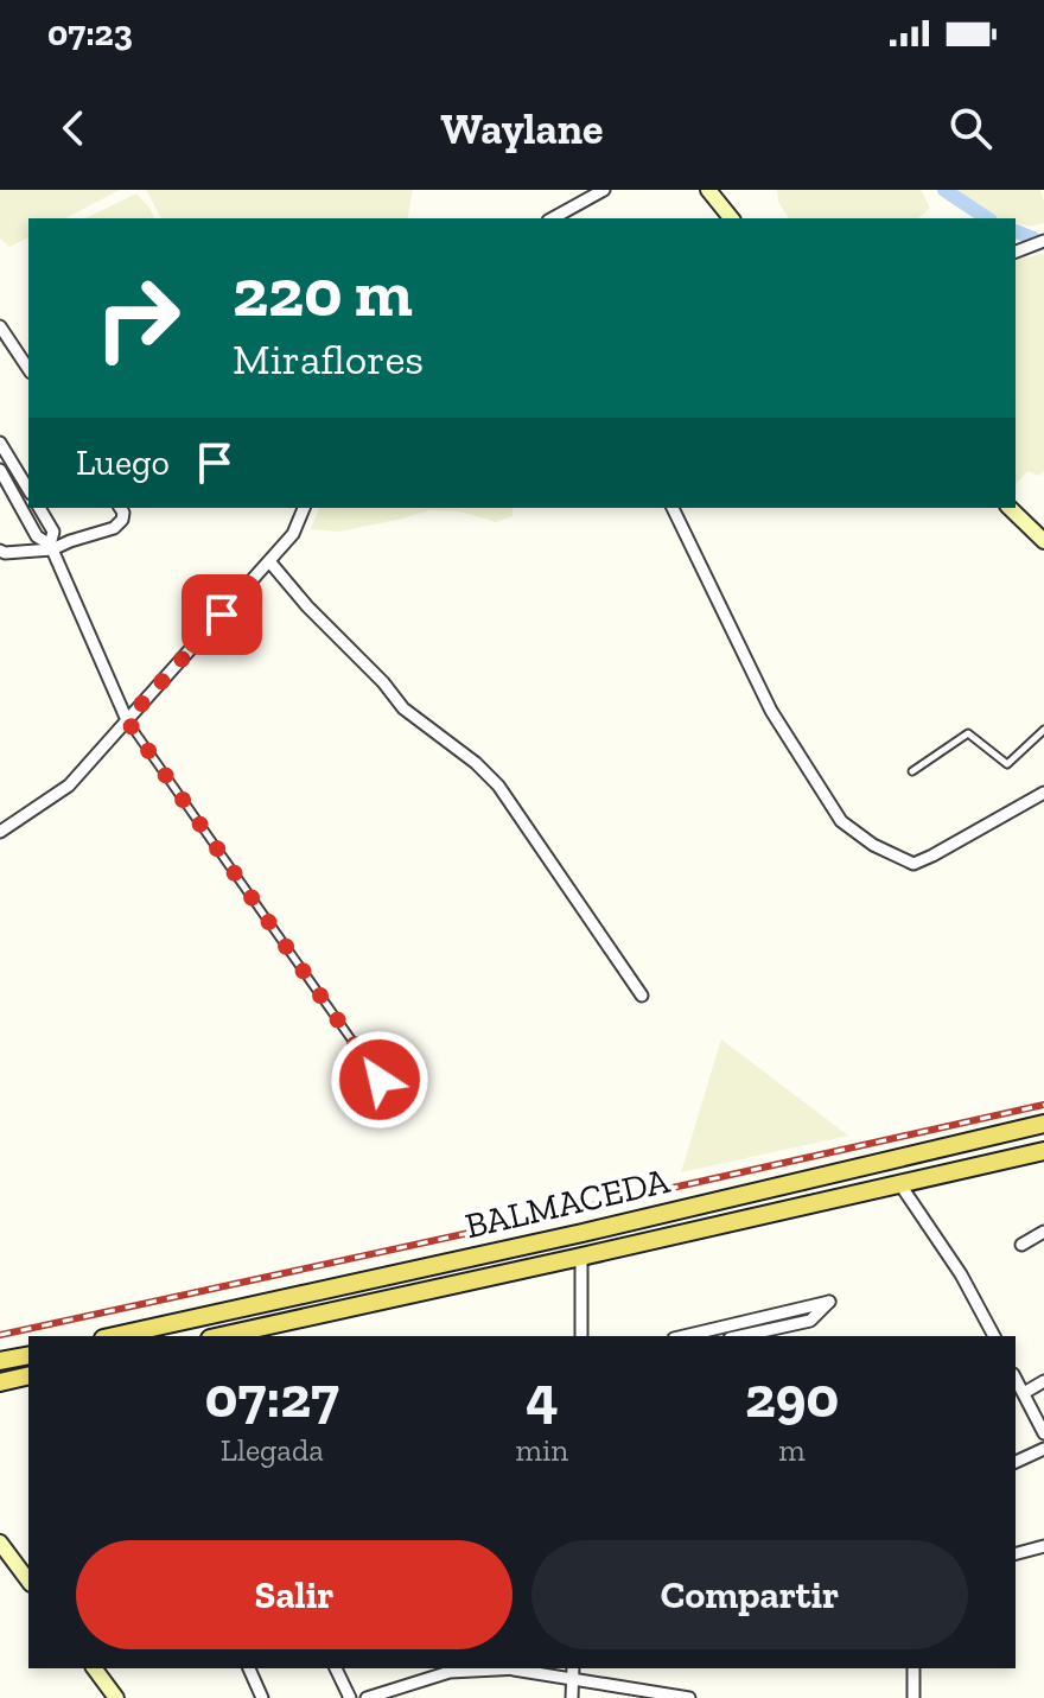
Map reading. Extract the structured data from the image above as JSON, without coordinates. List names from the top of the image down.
{
  "streets": {
    "main road": ["BALMACEDA"]
  },
  "page": {
    "status": "07:23",
    "header": "Waylane",
    "turn": ["220 m", "Miraflores"],
    "then": "Luego",
    "eta": [
      "07:27",
      "Llegada",
      "4",
      "min",
      "290",
      "m"
    ],
    "buttons": ["Salir", "Compartir"]
  }
}
